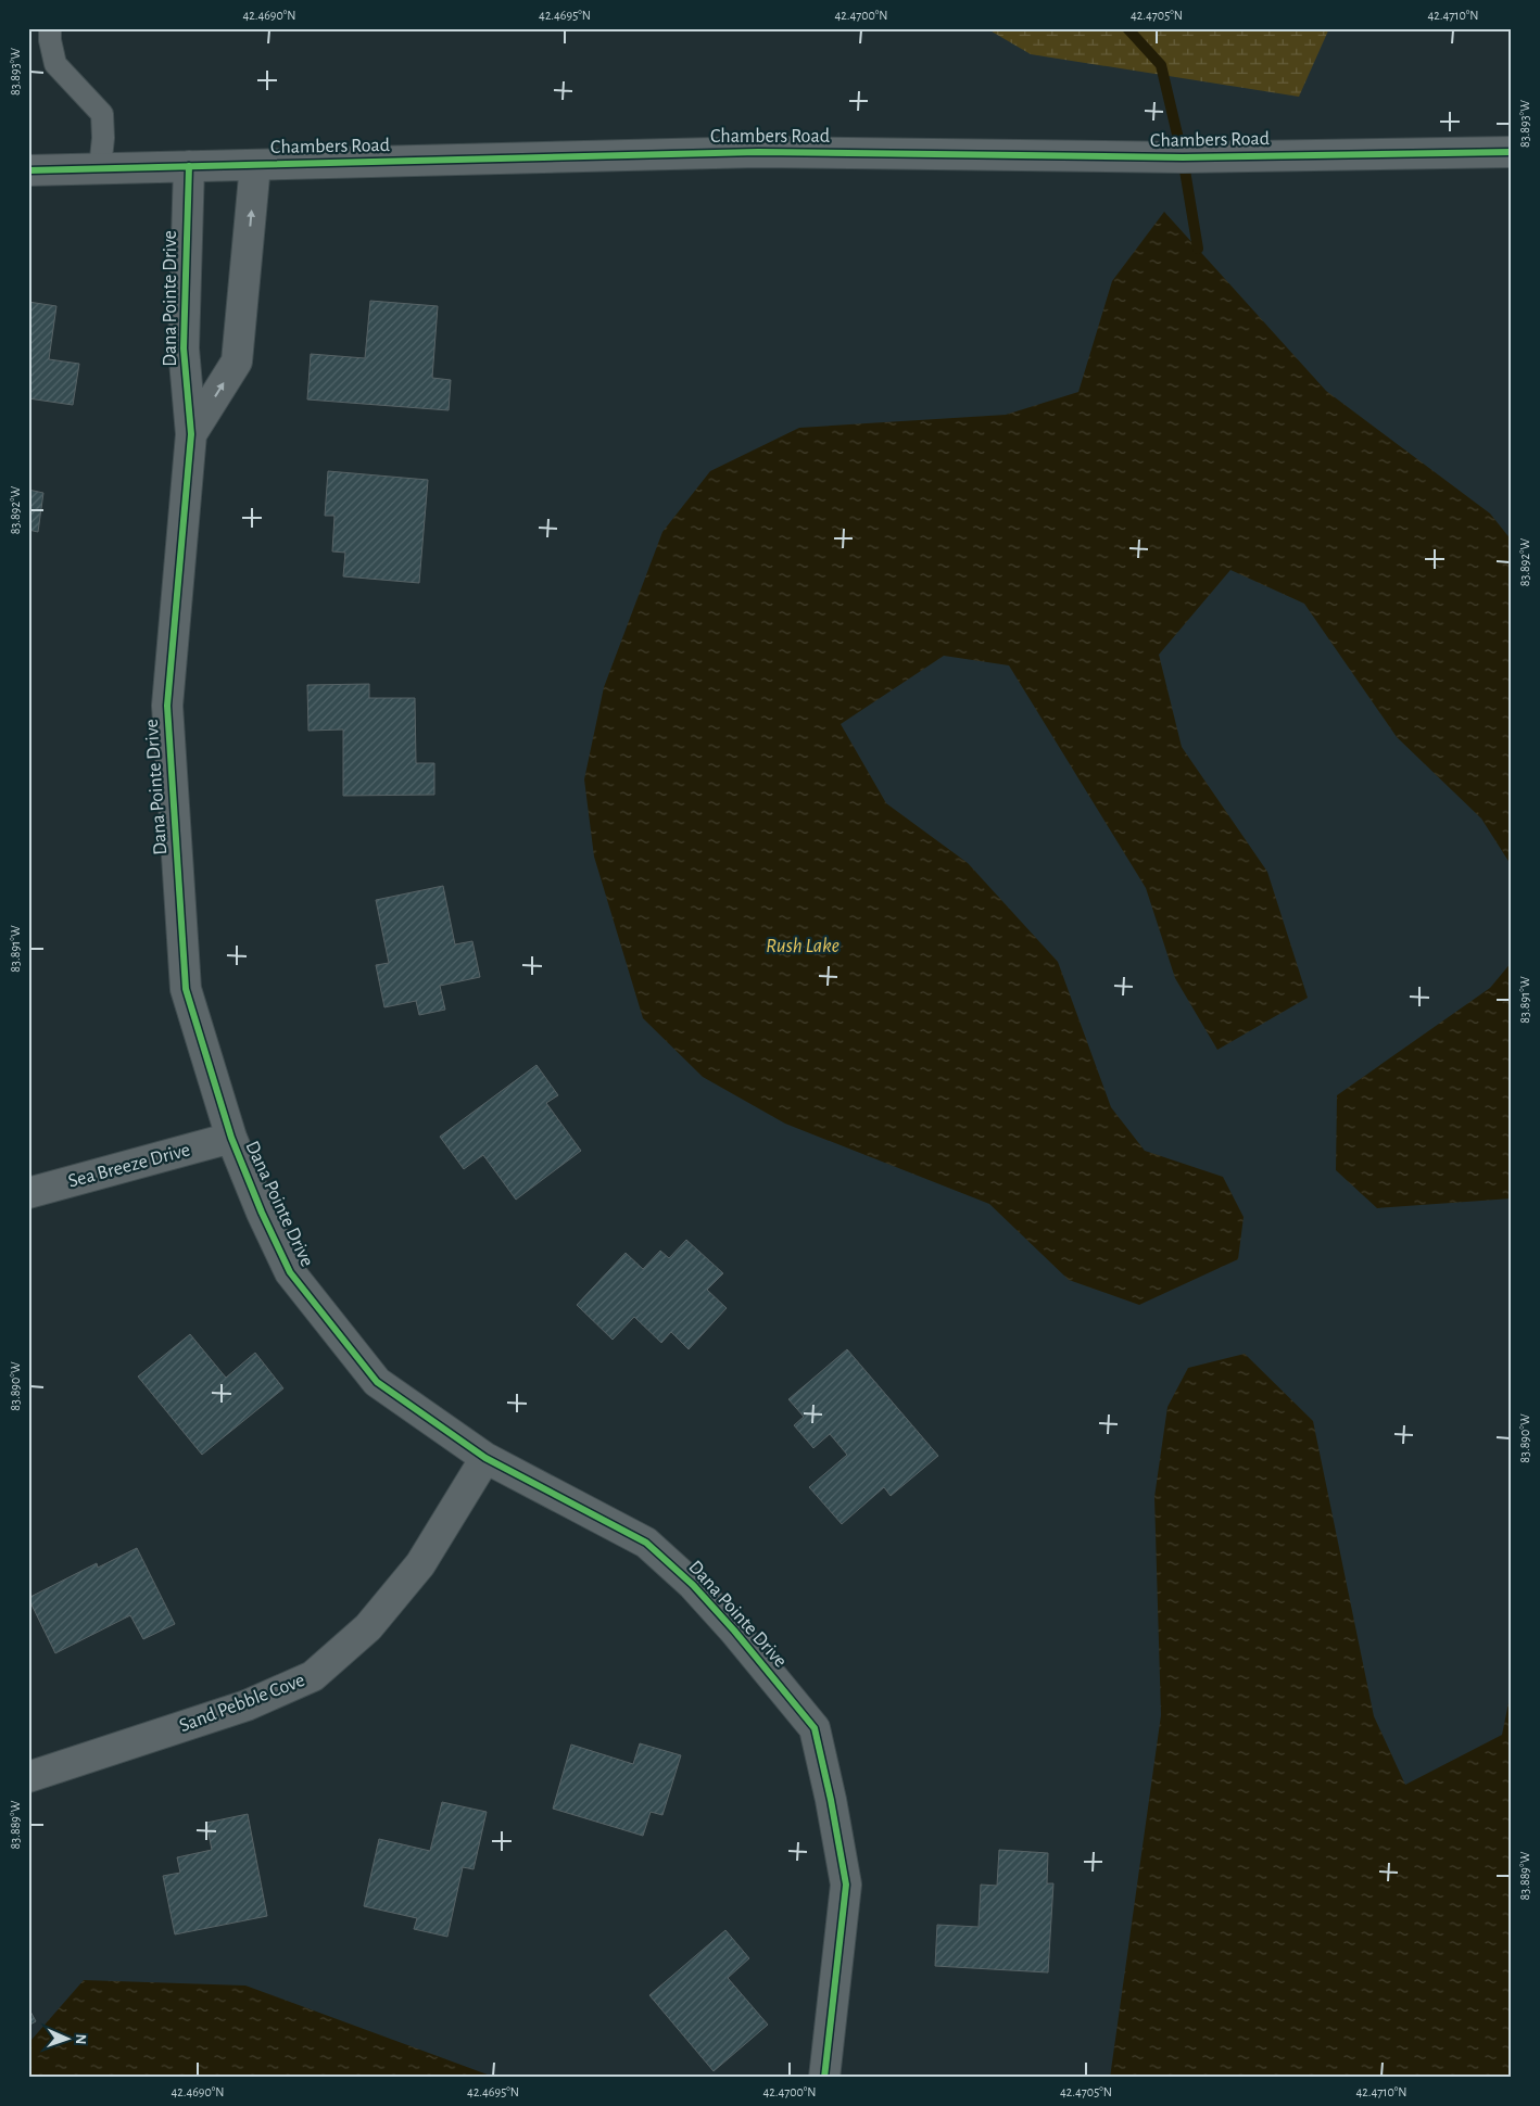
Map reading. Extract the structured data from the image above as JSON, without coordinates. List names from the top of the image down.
{
  "streets": {
    "street": [
      "Chambers Road",
      "Dana Pointe Drive",
      "Sea Breeze Drive",
      "Sand Pebble Cove"
    ]
  },
  "crossings": [
    ["Chambers Road", "Dana Pointe Drive"],
    ["Dana Pointe Drive", "Sea Breeze Drive"],
    ["Dana Pointe Drive", "Sand Pebble Cove"]
  ],
  "water": ["Rush Lake"],
  "north": "right",
  "coordinates": [
    "42.4690°N",
    "42.4695°N",
    "42.4700°N",
    "42.4705°N",
    "42.4710°N",
    "83.893°W",
    "83.892°W",
    "83.891°W",
    "83.890°W",
    "83.889°W"
  ]
}
